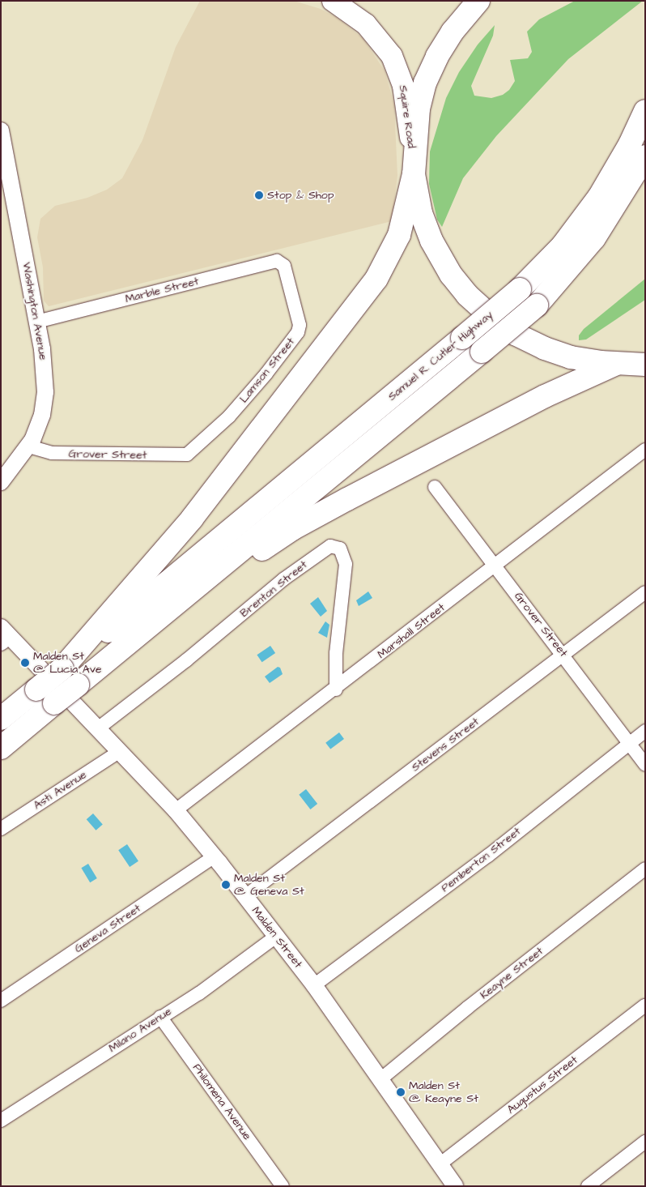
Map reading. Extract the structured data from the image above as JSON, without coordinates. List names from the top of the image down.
{
  "streets": {
    "highway": ["Samuel R. Cutler Highway"],
    "main road": ["Squire Road"],
    "street": [
      "Marble Street",
      "Washington Avenue",
      "Lamson Street",
      "Grover Street",
      "Brenton Street",
      "Marshall Street",
      "Stevens Street",
      "Asti Avenue",
      "Pemberton Street",
      "Geneva Street",
      "Malden Street",
      "Keayne Street",
      "Milano Avenue",
      "Augustus Street",
      "Philomena Avenue"
    ]
  },
  "crossings": [
    ["Marble Street", "Washington Avenue"],
    ["Marble Street", "Lamson Street"],
    ["Washington Avenue", "Grover Street"],
    ["Lamson Street", "Grover Street"],
    ["Grover Street", "Marshall Street"],
    ["Grover Street", "Stevens Street"],
    ["Grover Street", "Pemberton Street"],
    ["Brenton Street", "Marshall Street"],
    ["Brenton Street", "Malden Street"],
    ["Marshall Street", "Malden Street"],
    ["Stevens Street", "Malden Street"],
    ["Asti Avenue", "Malden Street"],
    ["Pemberton Street", "Malden Street"],
    ["Geneva Street", "Malden Street"],
    ["Malden Street", "Keayne Street"],
    ["Malden Street", "Milano Avenue"],
    ["Malden Street", "Augustus Street"],
    ["Milano Avenue", "Philomena Avenue"]
  ],
  "places": [
    "Stop & Shop",
    "Malden St @ Lucia Ave",
    "Malden St @ Geneva St",
    "Malden St @ Keayne St"
  ]
}
